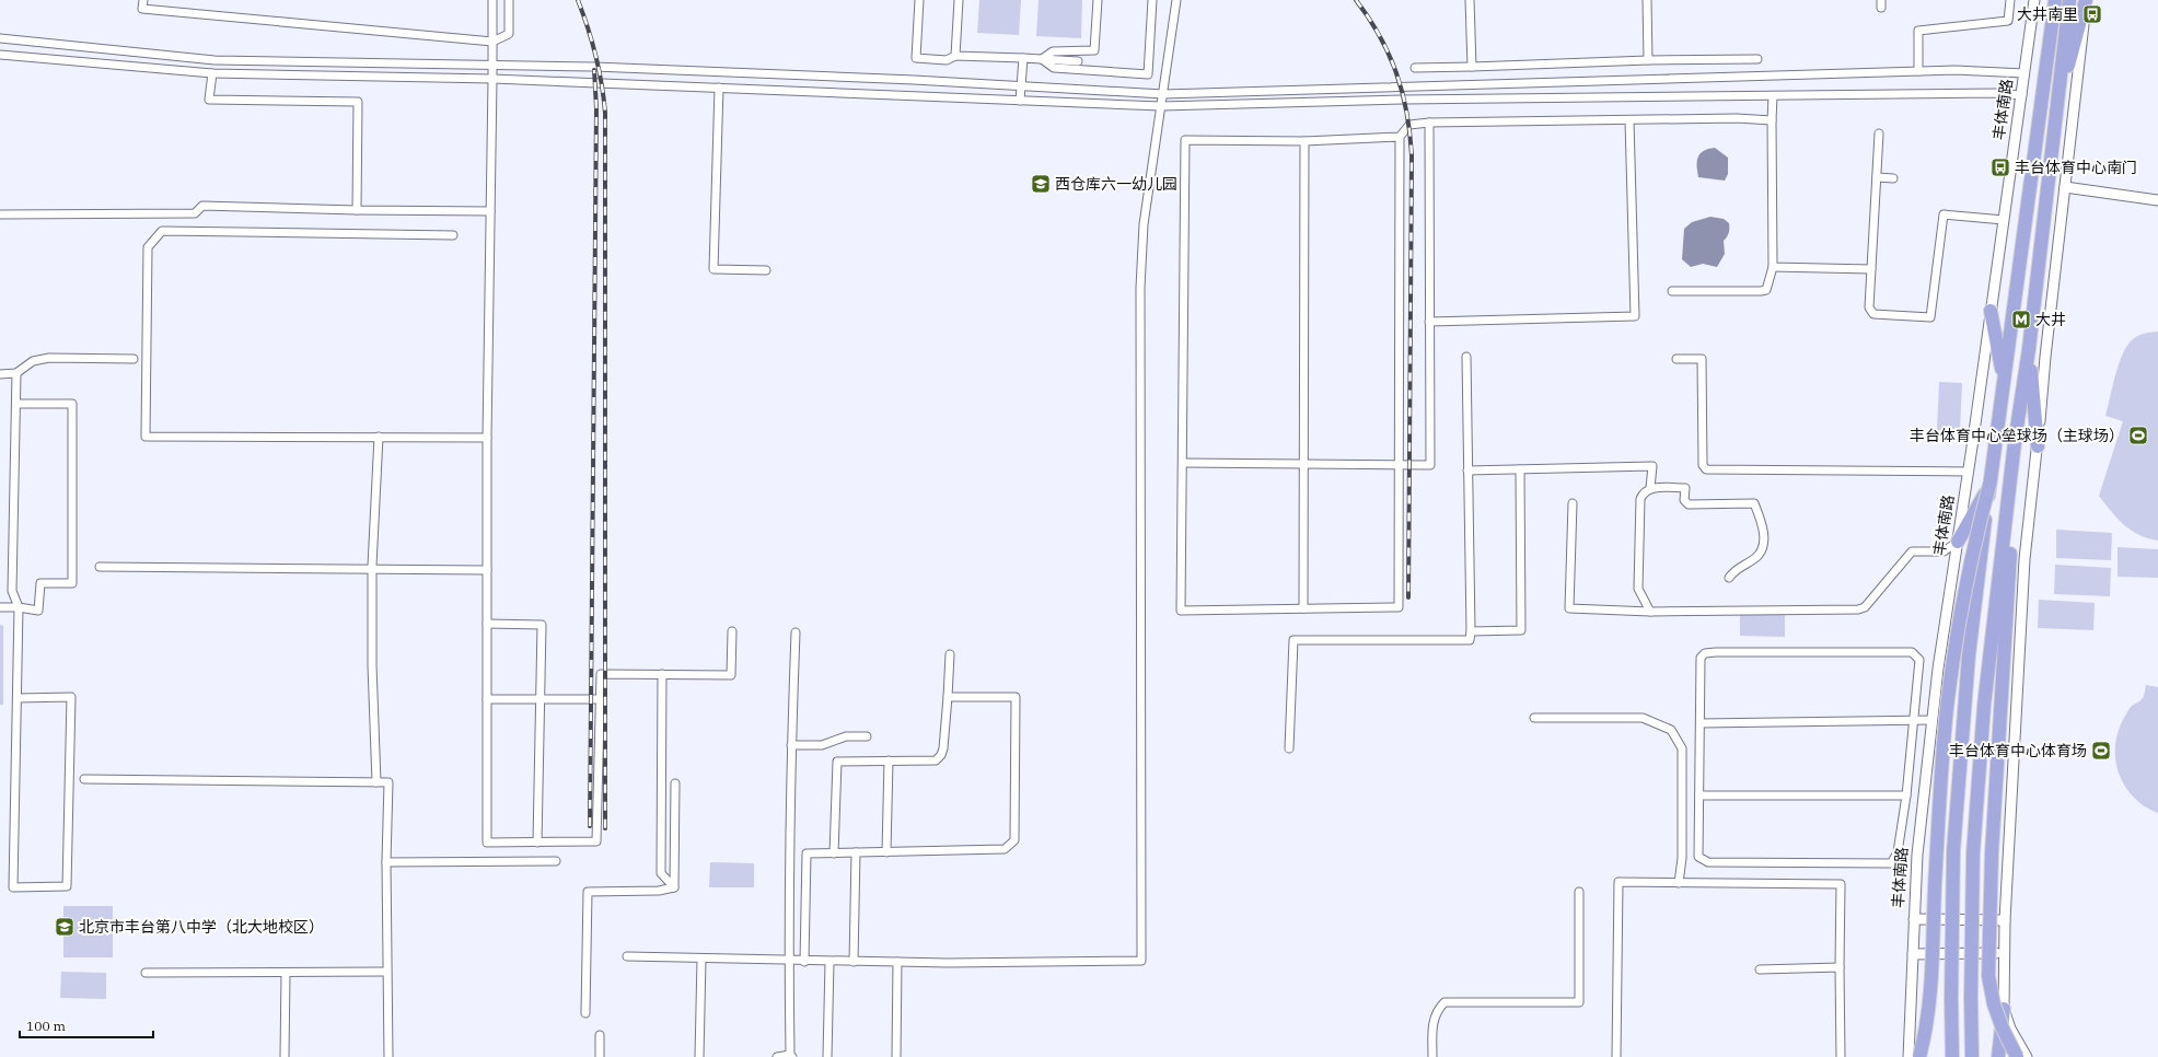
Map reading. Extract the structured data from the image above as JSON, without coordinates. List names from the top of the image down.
{
  "streets": {
    "street": ["丰体南路"]
  },
  "places": {
    "bus stop": ["大井南里", "丰台体育中心南门"],
    "school or university": ["西仓库六一幼儿园", "北京市丰台第八中学（北大地校区）"],
    "metro station": ["大井"],
    "sports": ["丰台体育中心垒球场（主球场）", "丰台体育中心体育场"]
  },
  "scale_bar": "100 m"
}
